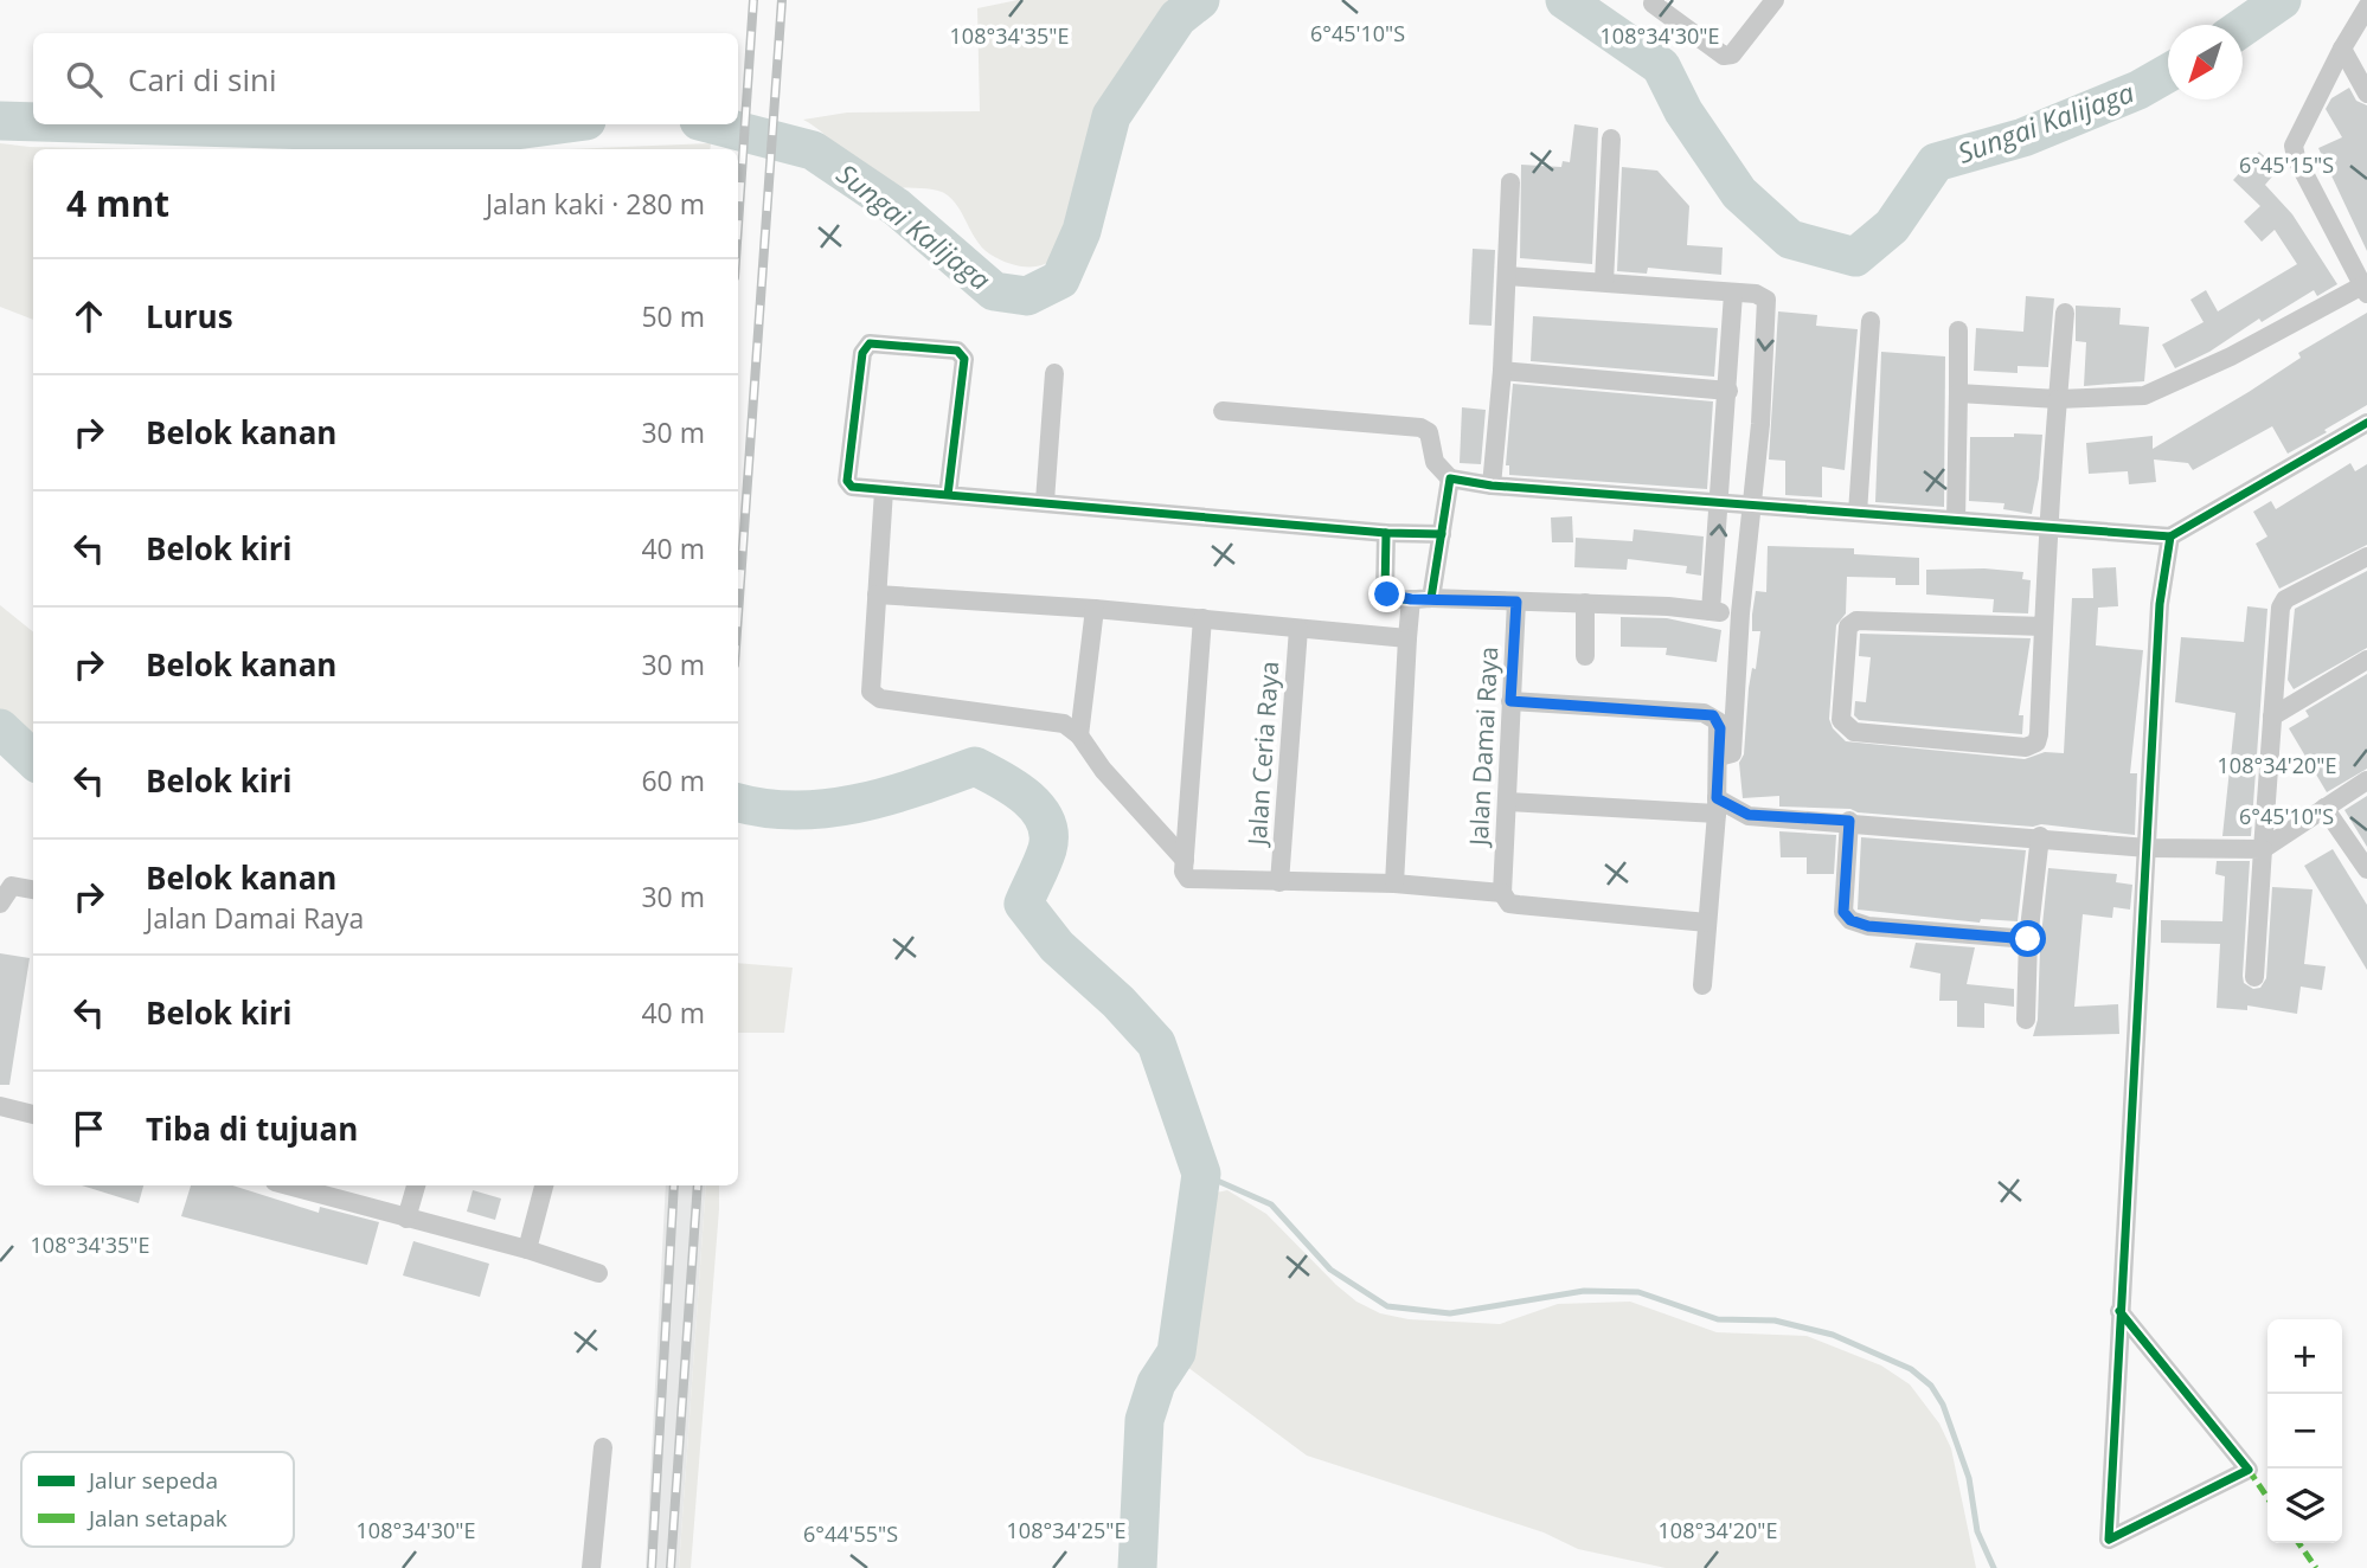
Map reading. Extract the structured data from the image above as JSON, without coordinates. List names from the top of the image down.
{
  "streets": {
    "street": ["Jalan Damai Raya", "Jalan Ceria Raya"]
  },
  "water": ["Sungai Kalijaga"],
  "legend": ["Jalur sepeda", "Jalan setapak"],
  "north": "bottom left",
  "page": {
    "search": "Cari di sini",
    "heading": ["4 mnt", "Jalan kaki · 280 m"],
    "list": [
      ["Lurus", "50 m"],
      ["Belok kanan", "30 m"],
      ["Belok kiri", "40 m"],
      ["Belok kanan", "30 m"],
      ["Belok kiri", "60 m"],
      ["Belok kanan", "Jalan Damai Raya", "30 m"],
      ["Belok kiri", "40 m"],
      "Tiba di tujuan"
    ],
    "map_buttons": ["+", "−"]
  },
  "coordinates": [
    "6°45'10\"S",
    "108°34'35\"E",
    "108°34'30\"E",
    "6°45'15\"S",
    "108°34'20\"E",
    "108°34'25\"E",
    "6°44'55\"S"
  ]
}
